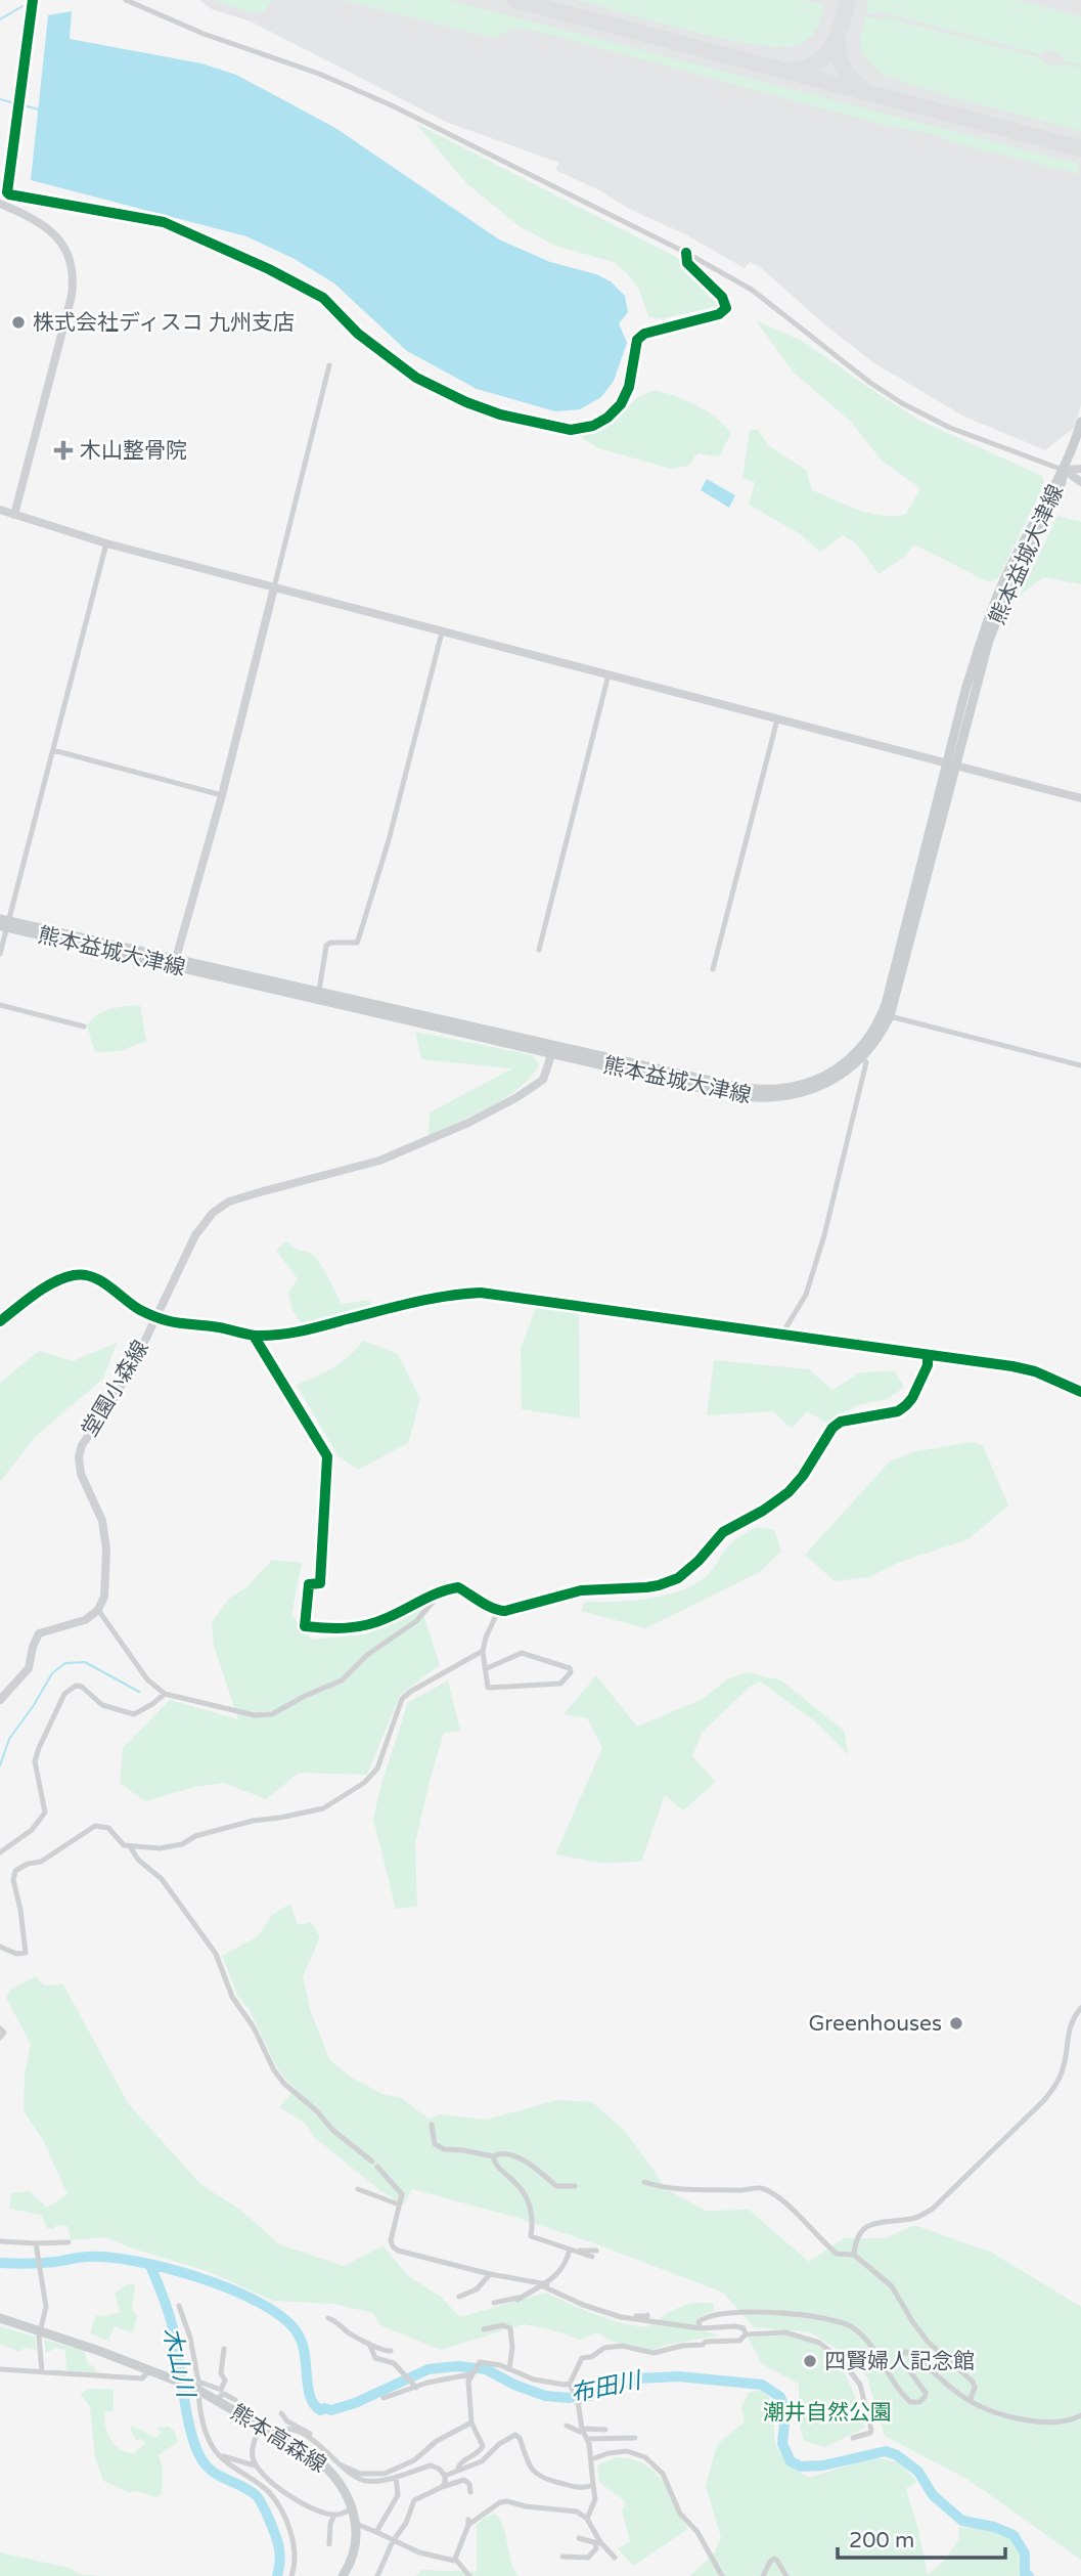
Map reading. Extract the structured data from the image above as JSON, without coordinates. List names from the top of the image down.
{
  "streets": {
    "main road": ["熊本益城大津線", "熊本高森線"],
    "street": ["堂園小森線"]
  },
  "crossings": [
    ["熊本益城大津線", "堂園小森線"]
  ],
  "water": ["木山川", "布田川"],
  "parks": ["潮井自然公園"],
  "places": {
    "other": ["株式会社ディスコ 九州支店", "Greenhouses", "四賢婦人記念館"],
    "health": ["木山整骨院"]
  },
  "scale_bar": "200 m"
}
